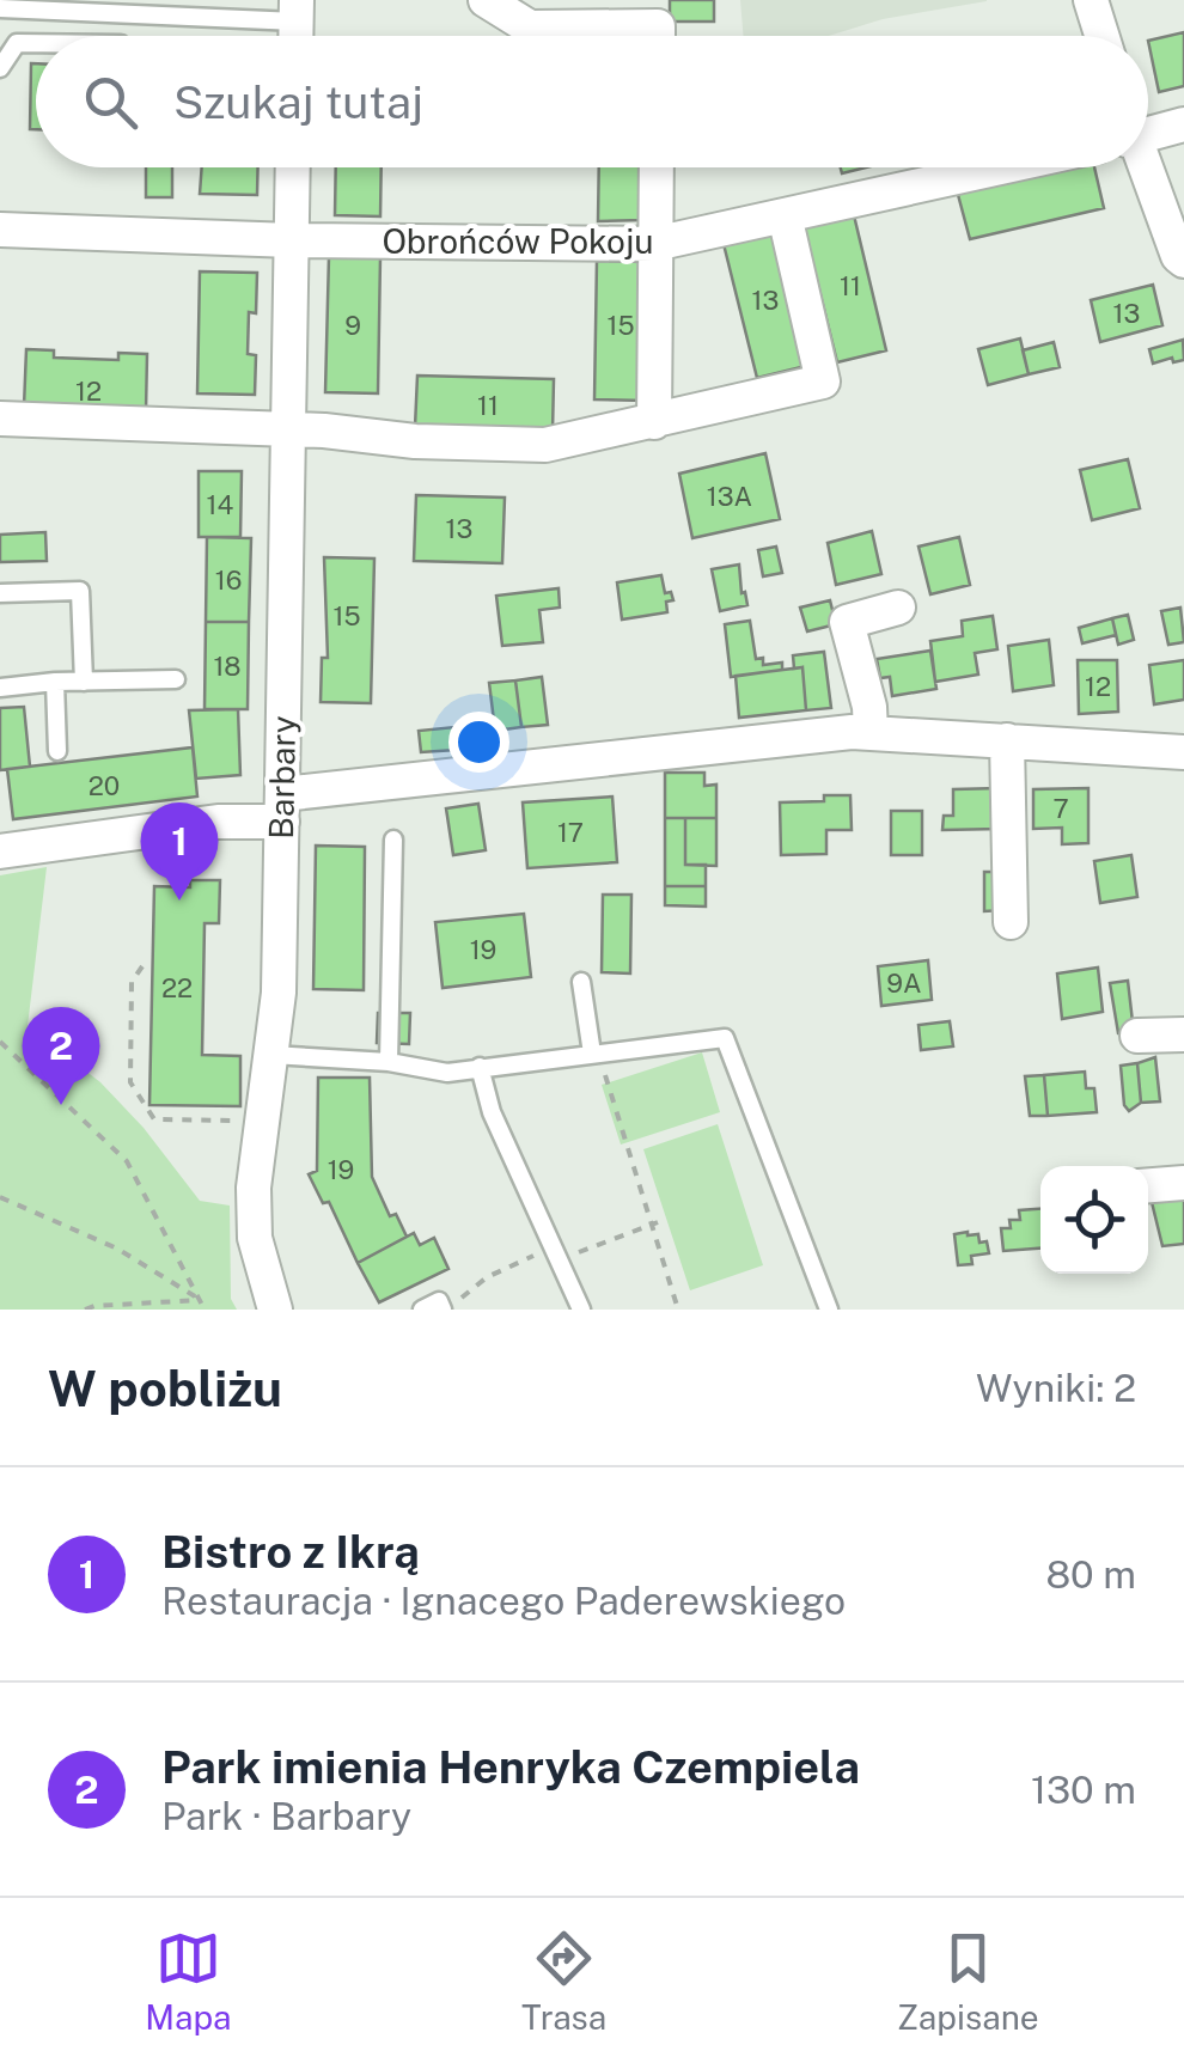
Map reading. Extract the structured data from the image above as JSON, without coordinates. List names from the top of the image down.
{
  "streets": {
    "street": ["Obrońców Pokoju", "Barbary"]
  },
  "crossings": [
    ["Obrońców Pokoju", "Barbary"]
  ],
  "house_numbers": [
    "11",
    "13",
    "13",
    "9",
    "15",
    "12",
    "11",
    "13A",
    "14",
    "13",
    "16",
    "15",
    "18",
    "12",
    "20",
    "7",
    "17",
    "19",
    "9A",
    "22",
    "19"
  ],
  "page": {
    "search": "Szukaj tutaj",
    "pins": ["1", "2"],
    "heading": ["W pobliżu", "Wyniki: 2"],
    "list": [
      {
        "mark": "1",
        "name": "Bistro z Ikrą",
        "note": "Restauracja · Ignacego Paderewskiego",
        "value": "80 m"
      },
      {
        "mark": "2",
        "name": "Park imienia Henryka Czempiela",
        "note": "Park · Barbary",
        "value": "130 m"
      }
    ],
    "nav": ["Mapa", "Trasa", "Zapisane"]
  }
}
